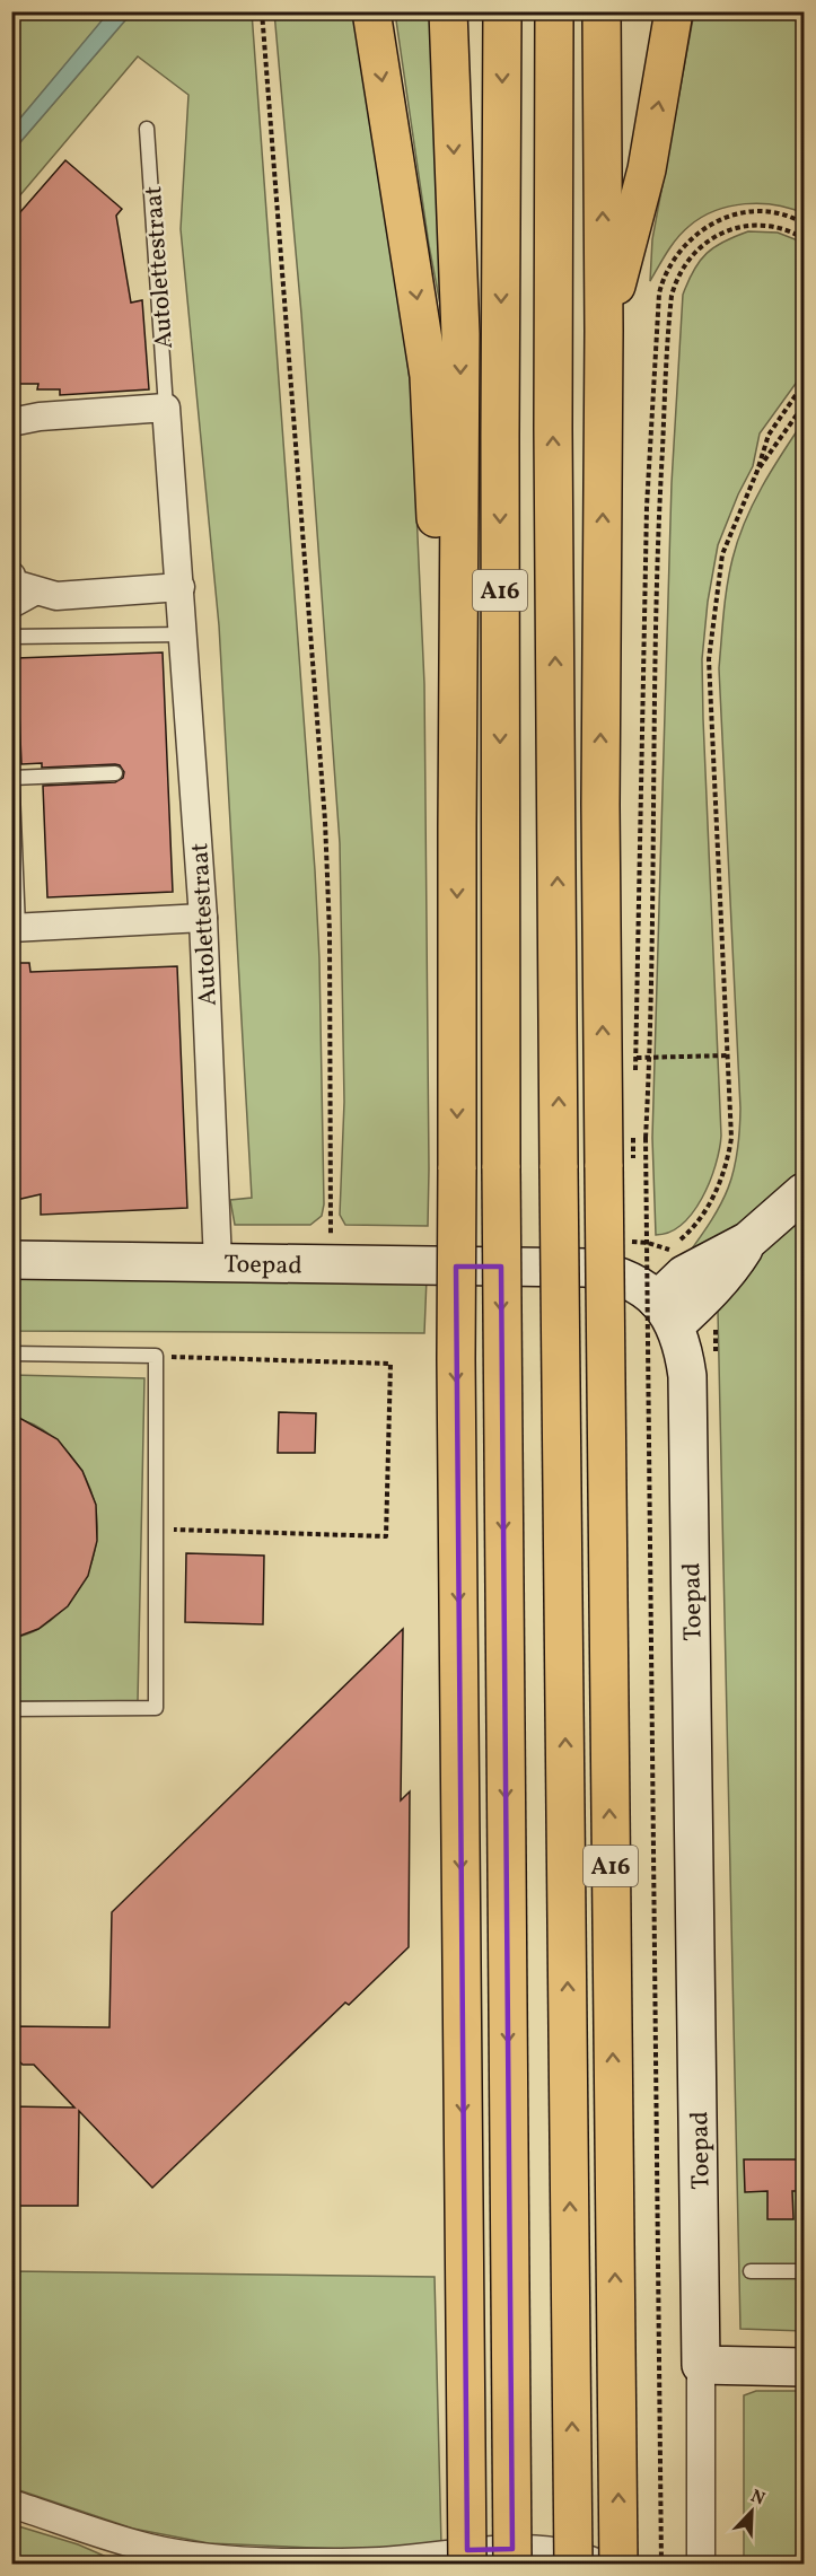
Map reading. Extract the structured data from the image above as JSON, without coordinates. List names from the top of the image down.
{
  "streets": {
    "highway": ["A16"],
    "street": ["Autolettestraat", "Toepad"]
  },
  "crossings": [
    ["Autolettestraat", "Toepad"]
  ],
  "north": "top right"
}
